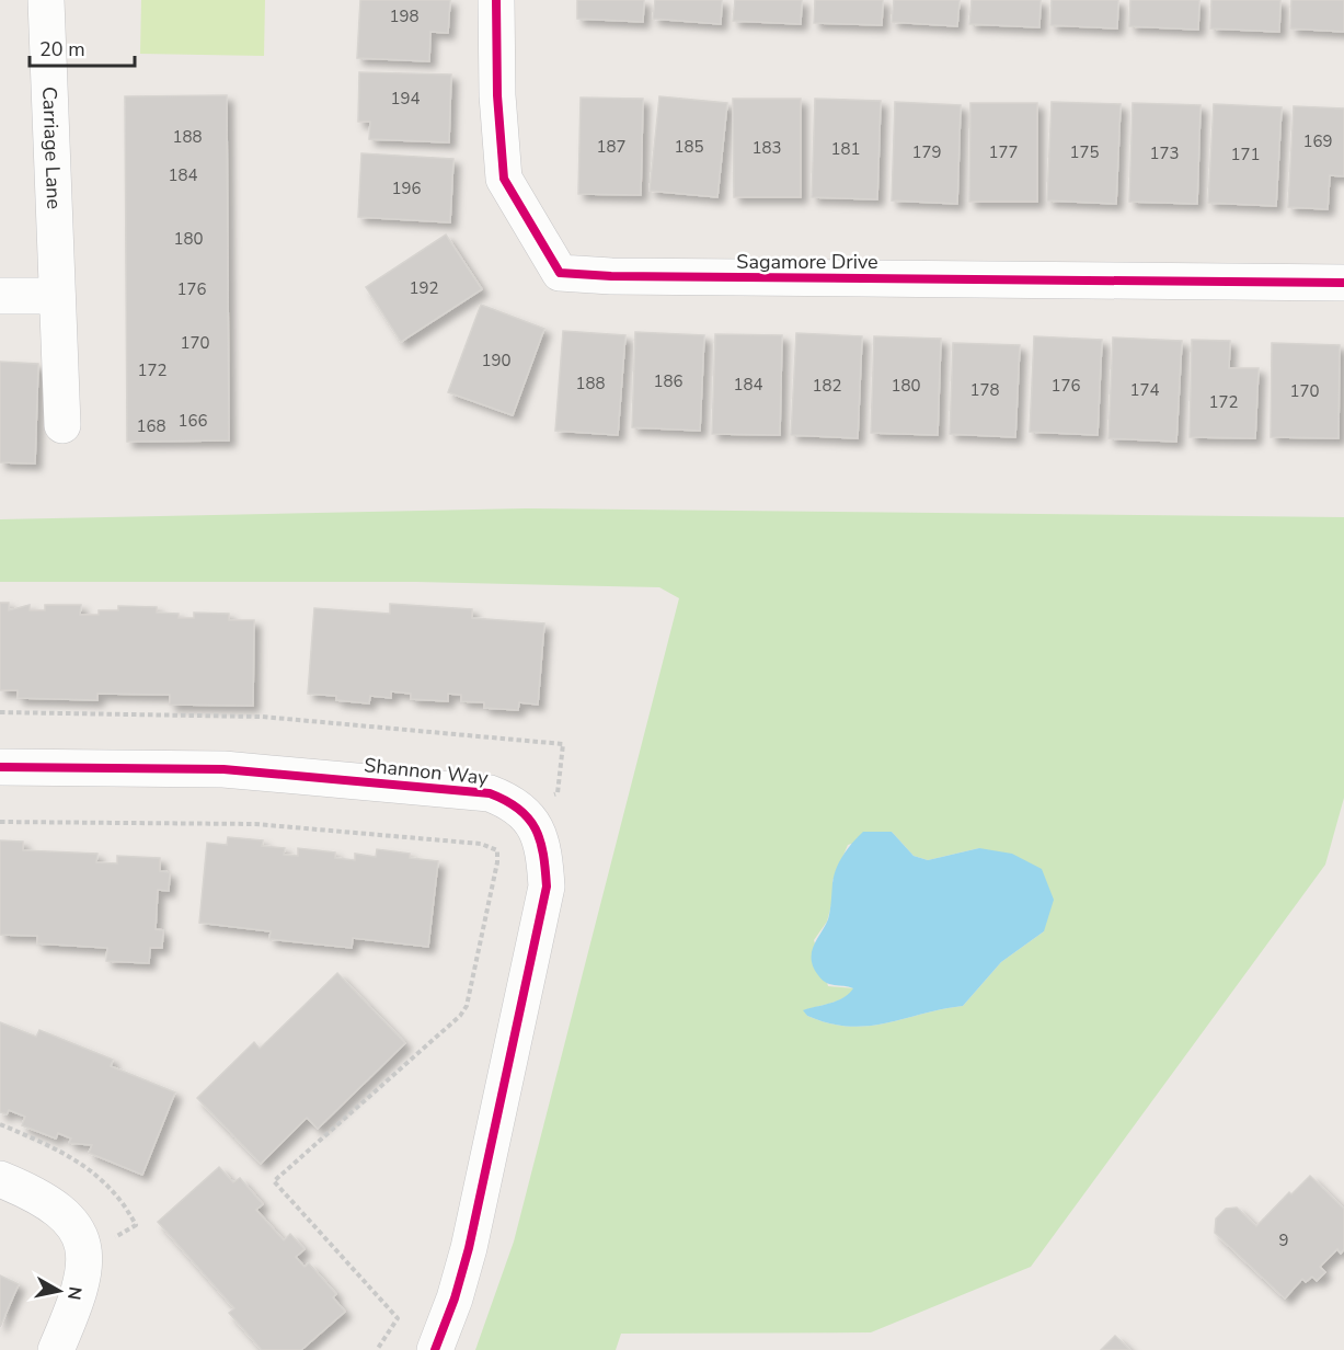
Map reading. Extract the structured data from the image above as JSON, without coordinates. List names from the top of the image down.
{
  "streets": {
    "street": ["Carriage Lane", "Sagamore Drive", "Shannon Way"]
  },
  "house_numbers": [
    "198",
    "194",
    "188",
    "169",
    "187",
    "185",
    "183",
    "181",
    "179",
    "177",
    "175",
    "173",
    "171",
    "184",
    "196",
    "180",
    "192",
    "176",
    "170",
    "190",
    "172",
    "186",
    "188",
    "184",
    "182",
    "180",
    "176",
    "178",
    "174",
    "170",
    "172",
    "166",
    "168",
    "9"
  ],
  "scale_bar": "20 m",
  "north": "right"
}
